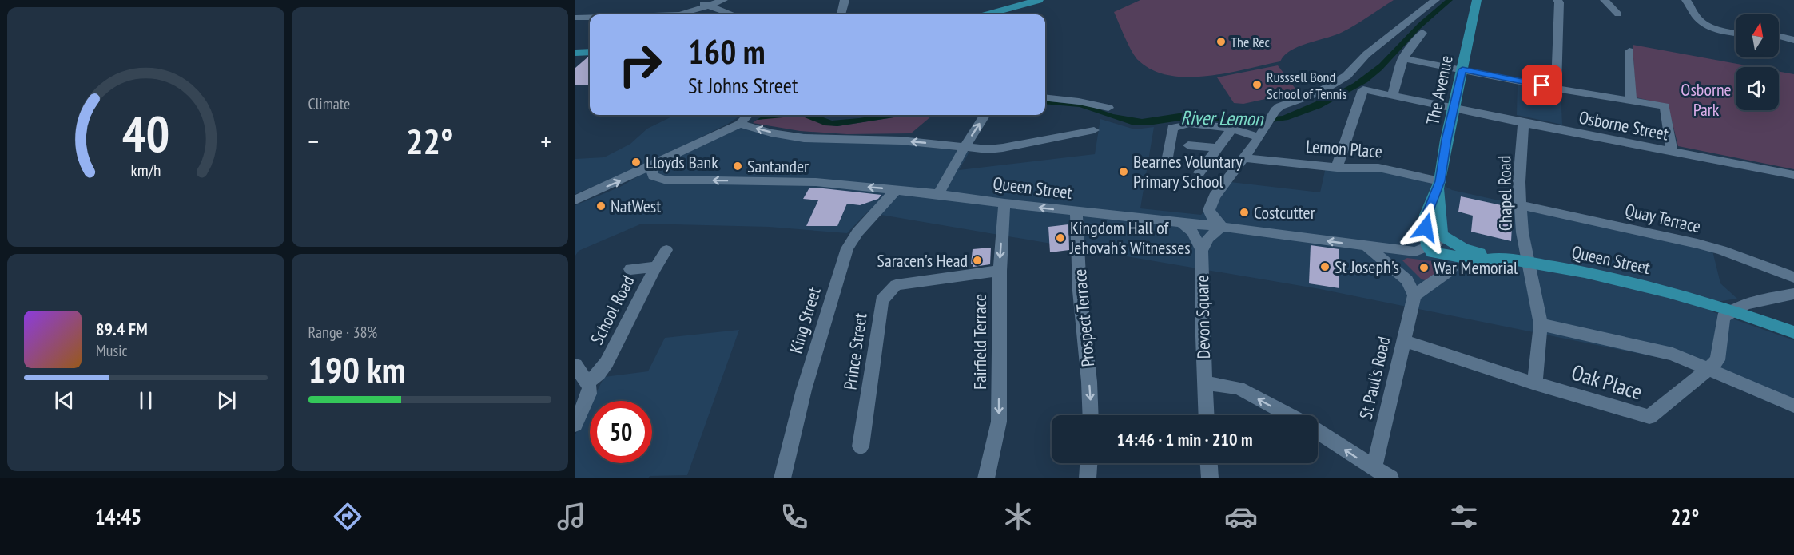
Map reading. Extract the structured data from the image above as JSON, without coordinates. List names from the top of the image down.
{
  "streets": {
    "main road": ["The Avenue", "Queen Street"],
    "street": [
      "Osborne Street",
      "Lemon Place",
      "Chapel Road",
      "Quay Terrace",
      "School Road",
      "Devon Square",
      "Prospect Terrace",
      "King Street",
      "Fairfield Terrace",
      "Prince Street",
      "St Paul's Road",
      "Oak Place"
    ]
  },
  "crossings": [
    ["The Avenue", "Osborne Street"],
    ["The Avenue", "Lemon Place"],
    ["The Avenue", "Queen Street"],
    ["Osborne Street", "Lemon Place"],
    ["Osborne Street", "Chapel Road"],
    ["Queen Street", "Chapel Road"],
    ["Queen Street", "Devon Square"],
    ["Queen Street", "Prospect Terrace"],
    ["Queen Street", "King Street"],
    ["Queen Street", "Fairfield Terrace"],
    ["Queen Street", "Oak Place"],
    ["Chapel Road", "Quay Terrace"],
    ["Fairfield Terrace", "Prince Street"],
    ["St Paul's Road", "Oak Place"]
  ],
  "one_way": ["Prospect Terrace", "Fairfield Terrace"],
  "water": ["River Lemon"],
  "parks": ["Osborne Park"],
  "places": [
    "The Rec",
    "Russsell Bond School of Tennis",
    "Lloyds Bank",
    "Santander",
    "Bearnes Voluntary Primary School",
    "NatWest",
    "Costcutter",
    "Kingdom Hall of Jehovah's Witnesses",
    "Saracen's Head",
    "St Joseph's",
    "War Memorial"
  ],
  "north": "top",
  "page": {
    "tile": [
      "Climate",
      ["Range · 38%", "190 km"]
    ],
    "turn": ["160 m", "St Johns Street"],
    "heat": ["−", "22°", "+"],
    "song": ["89.4 FM", "Music"],
    "limit": "50",
    "trip": "14:46 · 1 min · 210 m",
    "tabs": ["14:45", "22°"],
    "gauge": ["40", "km/h"]
  }
}
